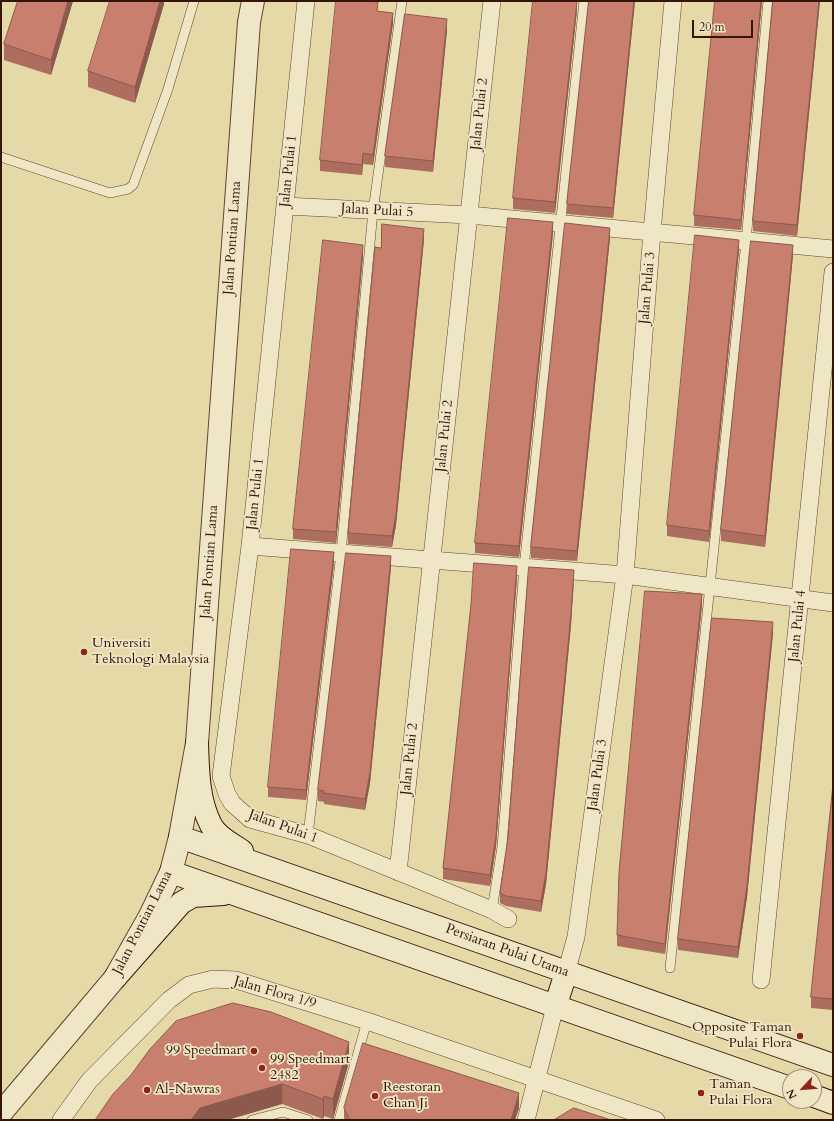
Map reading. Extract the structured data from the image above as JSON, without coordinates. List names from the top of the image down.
{
  "streets": {
    "main road": ["Jalan Pontian Lama", "Persiaran Pulai Utama"],
    "street": [
      "Jalan Pulai 2",
      "Jalan Pulai 1",
      "Jalan Pulai 5",
      "Jalan Pulai 3",
      "Jalan Pulai 4",
      "Jalan Flora 1/9"
    ]
  },
  "crossings": [
    ["Jalan Pulai 2", "Jalan Pulai 1"],
    ["Jalan Pulai 2", "Jalan Pulai 5"],
    ["Jalan Pulai 1", "Jalan Pulai 5"],
    ["Jalan Pulai 5", "Jalan Pulai 3"],
    ["Jalan Pontian Lama", "Persiaran Pulai Utama"],
    ["Jalan Pulai 3", "Persiaran Pulai Utama"]
  ],
  "places": [
    "Universiti Teknologi Malaysia",
    "Opposite Taman Pulai Flora",
    "99 Speedmart",
    "99 Speedmart 2482",
    "Al-Nawras",
    "Taman Pulai Flora",
    "Reestoran Chan Ji"
  ],
  "scale_bar": "20 m",
  "north": "bottom left"
}
